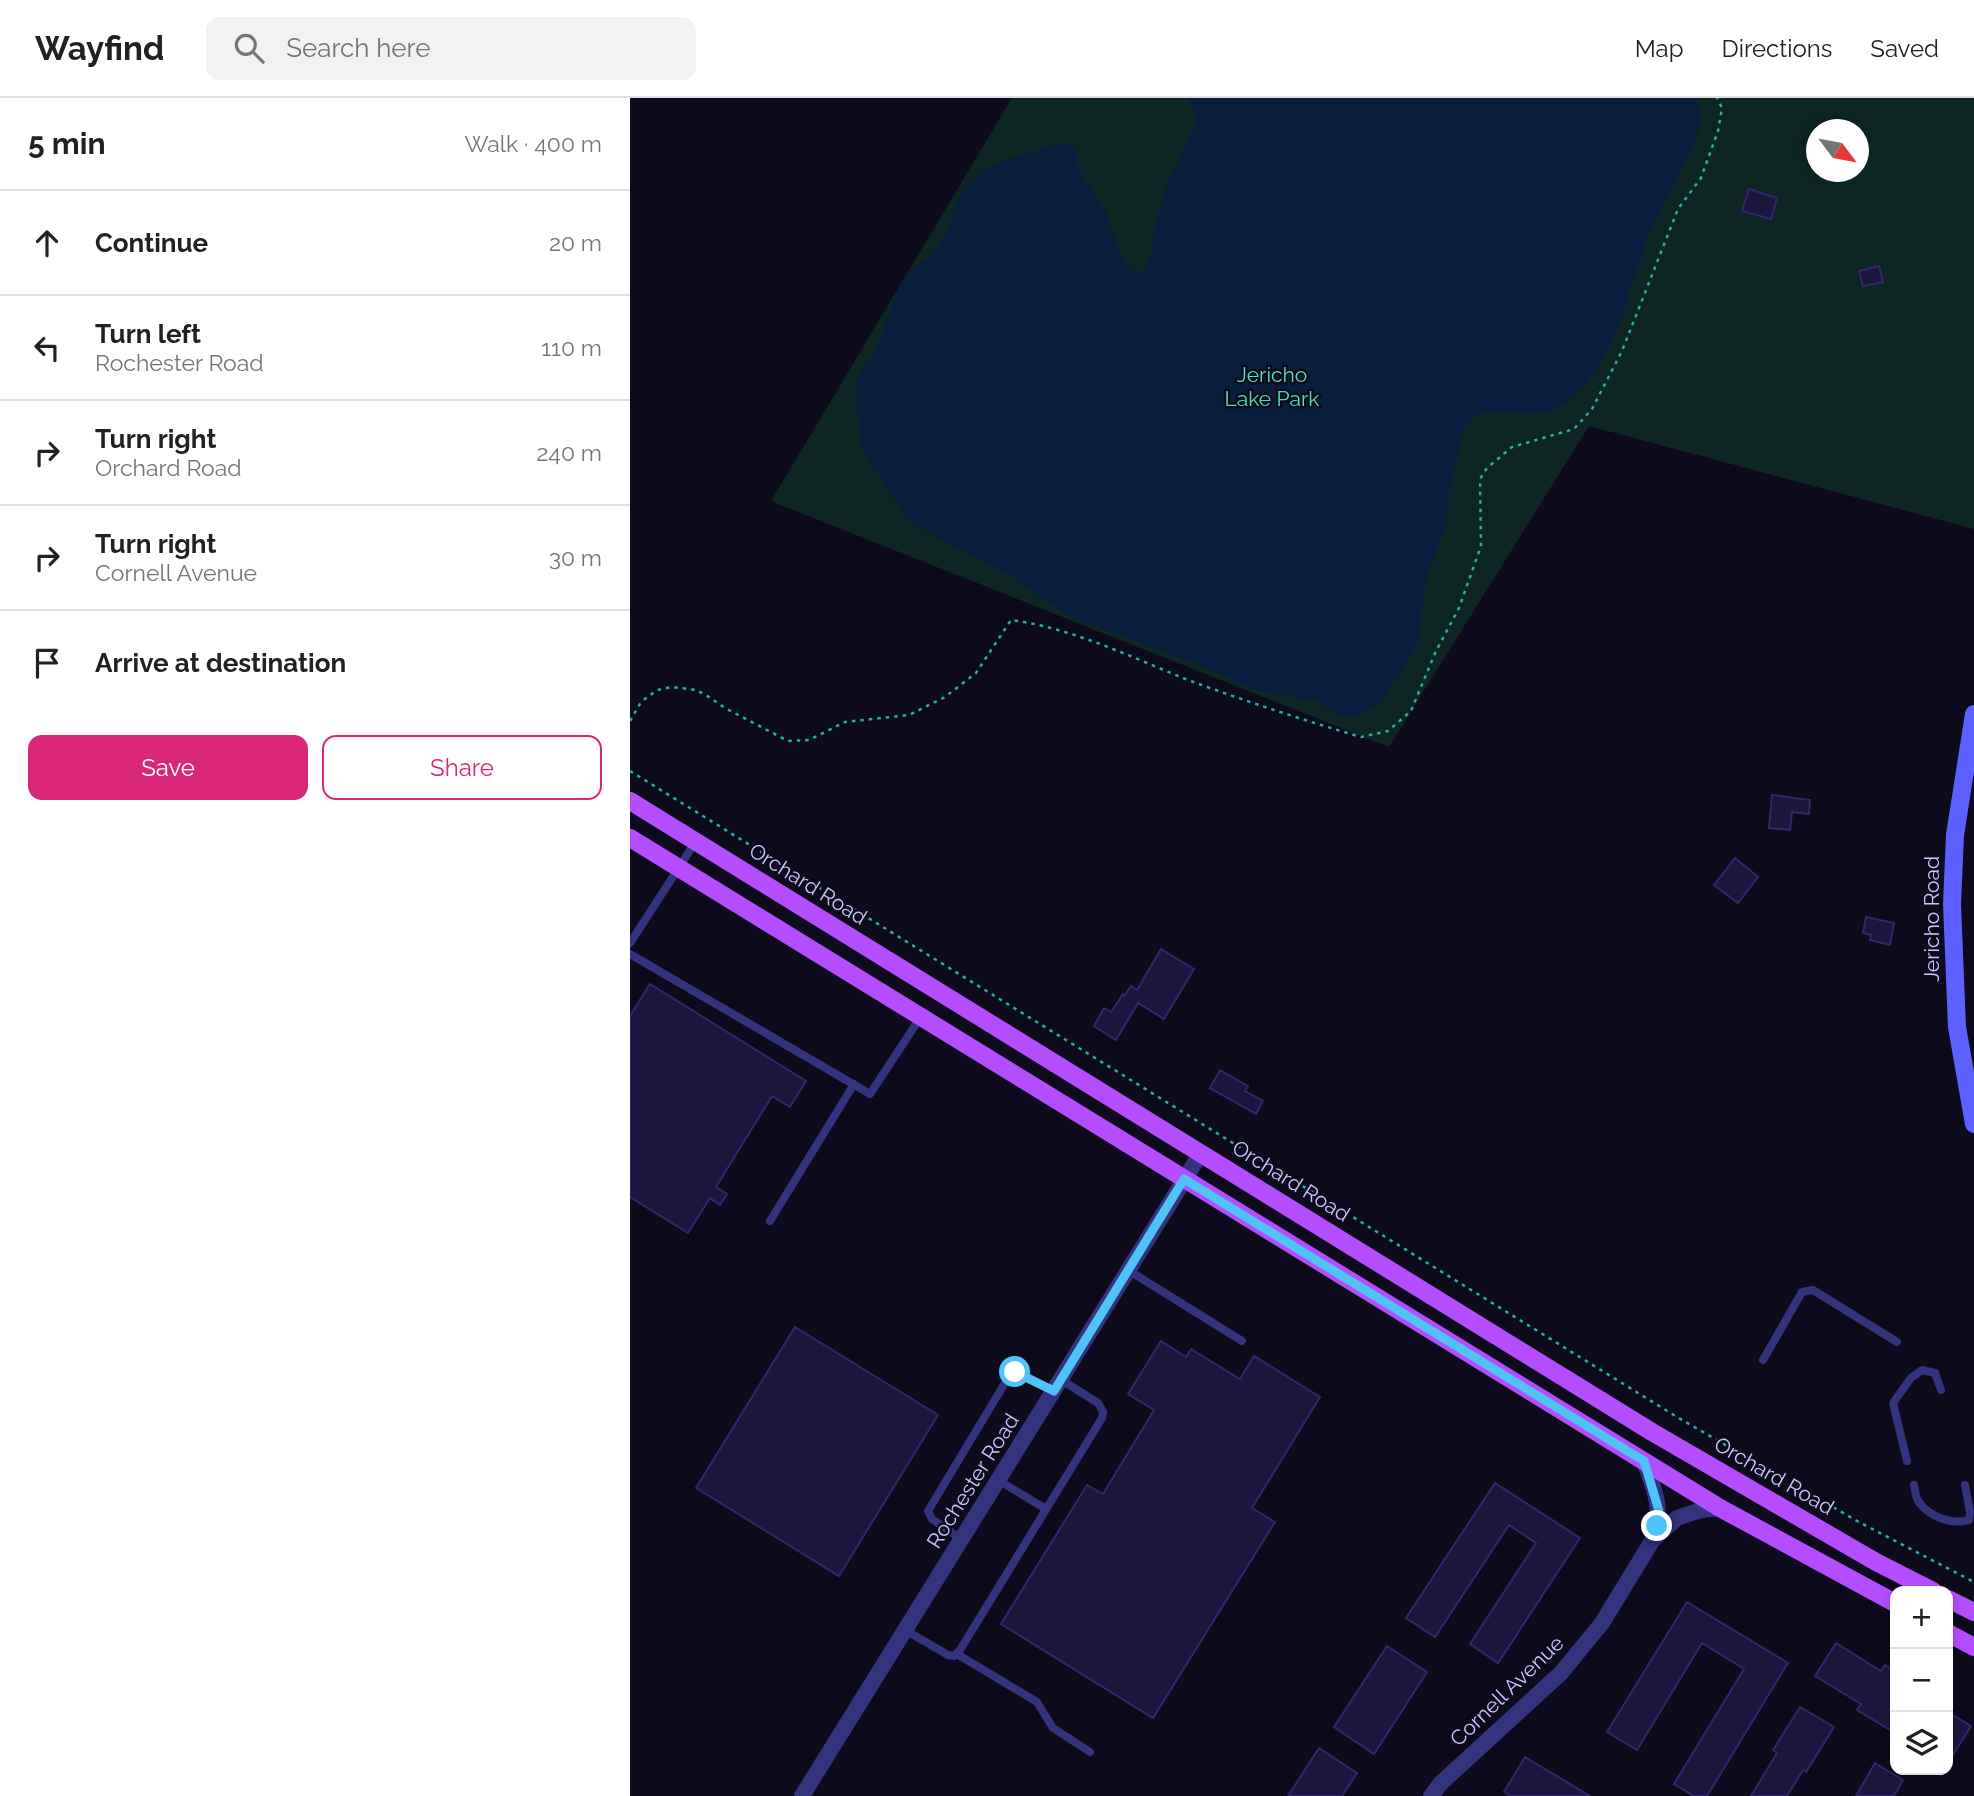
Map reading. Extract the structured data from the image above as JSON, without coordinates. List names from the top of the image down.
{
  "streets": {
    "main road": ["Orchard Road", "Jericho Road"],
    "street": ["Rochester Road", "Cornell Avenue"]
  },
  "crossings": [
    ["Orchard Road", "Rochester Road"]
  ],
  "parks": ["Jericho Lake Park"],
  "north": "bottom right",
  "page": {
    "header": "Wayfind",
    "search": "Search here",
    "nav": ["Map", "Directions", "Saved"],
    "heading": ["5 min", "Walk · 400 m"],
    "list": [
      ["Continue", "20 m"],
      ["Turn left", "Rochester Road", "110 m"],
      ["Turn right", "Orchard Road", "240 m"],
      ["Turn right", "Cornell Avenue", "30 m"],
      "Arrive at destination"
    ],
    "buttons": ["Save", "Share"],
    "map_buttons": ["+", "−"]
  }
}
